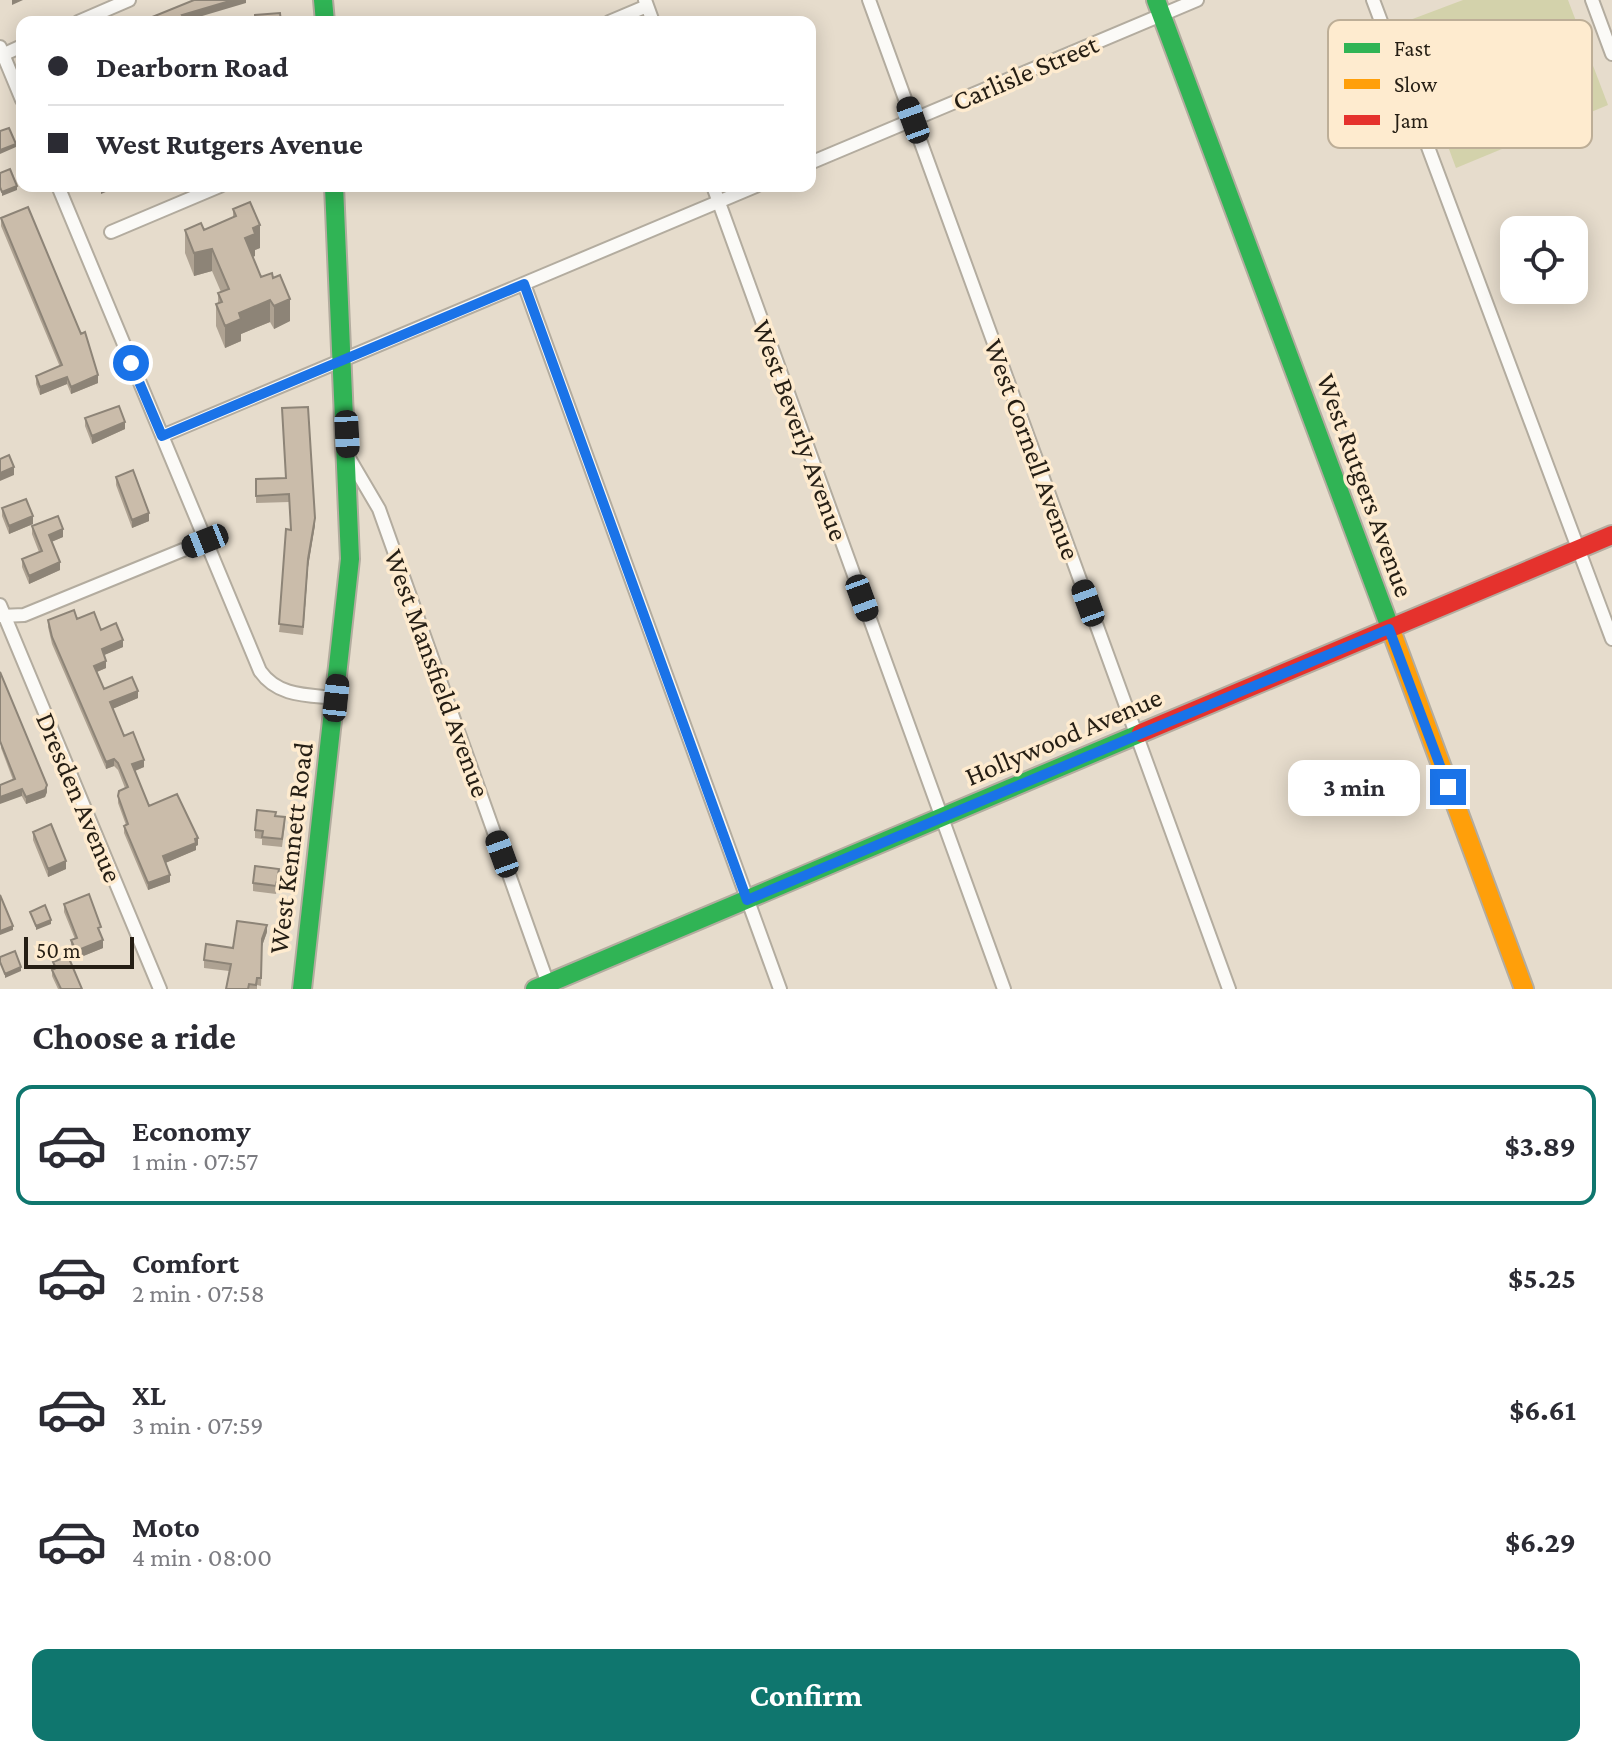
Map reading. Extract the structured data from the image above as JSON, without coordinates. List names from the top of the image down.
{
  "streets": {
    "street": [
      "Carlisle Street",
      "West Beverly Avenue",
      "West Cornell Avenue",
      "West Rutgers Avenue",
      "West Mansfield Avenue",
      "Hollywood Avenue",
      "Dresden Avenue",
      "West Kennett Road"
    ]
  },
  "crossings": [
    ["Carlisle Street", "West Cornell Avenue"],
    ["Carlisle Street", "West Rutgers Avenue"],
    ["West Beverly Avenue", "Hollywood Avenue"],
    ["West Cornell Avenue", "Hollywood Avenue"],
    ["West Rutgers Avenue", "Hollywood Avenue"],
    ["West Mansfield Avenue", "Hollywood Avenue"],
    ["West Mansfield Avenue", "West Kennett Road"]
  ],
  "legend": ["Fast", "Slow", "Jam"],
  "scale_bar": "50 m",
  "page": {
    "banner": ["Dearborn Road", "West Rutgers Avenue"],
    "bubble": "3 min",
    "scale": "50 m",
    "heading": "Choose a ride",
    "list": [
      {
        "name": "Economy",
        "note": "1 min · 07:57",
        "value": "$3.89"
      },
      {
        "name": "Comfort",
        "note": "2 min · 07:58",
        "value": "$5.25"
      },
      {
        "name": "XL",
        "note": "3 min · 07:59",
        "value": "$6.61"
      },
      {
        "name": "Moto",
        "note": "4 min · 08:00",
        "value": "$6.29"
      }
    ],
    "buttons": "Confirm"
  }
}
